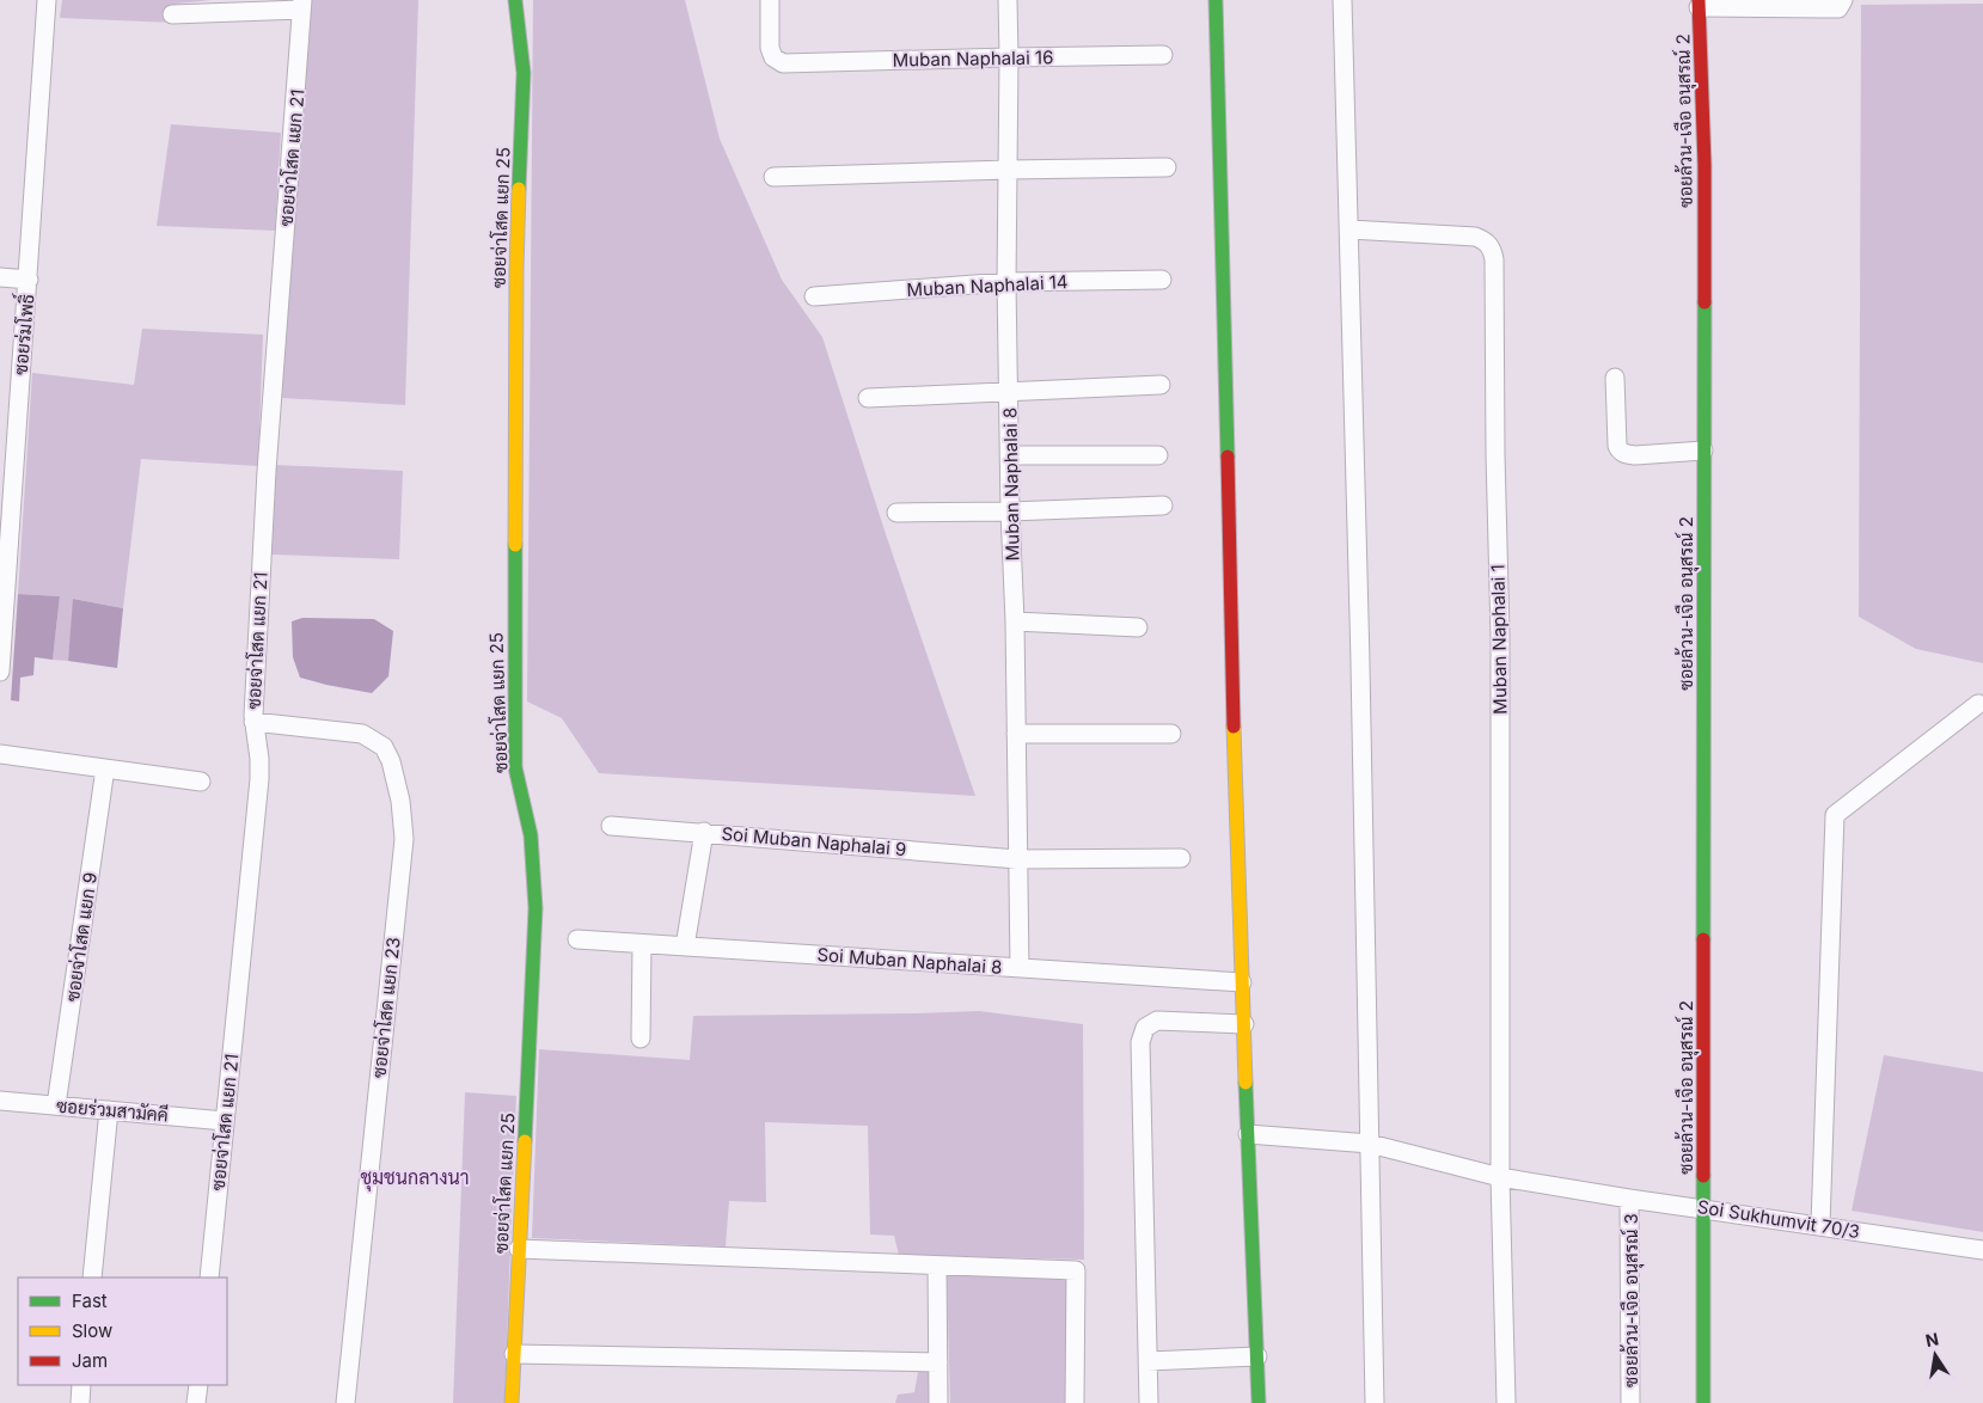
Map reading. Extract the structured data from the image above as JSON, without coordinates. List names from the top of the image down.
{
  "streets": {
    "street": [
      "Muban Naphalai 16",
      "ซอยล้วน-เจือ อนุสรณ์ 2",
      "ซอยจ่าโสด แยก 21",
      "ซอยจ่าโสด แยก 25",
      "Muban Naphalai 14",
      "ซอยร่มโพธิ์",
      "Muban Naphalai 8",
      "Muban Naphalai 1",
      "Soi Muban Naphalai 9",
      "ซอยจ่าโสด แยก 9",
      "Soi Muban Naphalai 8",
      "ซอยจ่าโสด แยก 23",
      "ซอยร่วมสามัคคี",
      "Soi Sukhumvit 70/3",
      "ซอยล้วน-เจือ อนุสรณ์ 3"
    ]
  },
  "crossings": [
    ["Muban Naphalai 16", "Muban Naphalai 8"],
    ["ซอยล้วน-เจือ อนุสรณ์ 2", "Soi Sukhumvit 70/3"],
    ["ซอยจ่าโสด แยก 21", "ซอยจ่าโสด แยก 23"],
    ["ซอยจ่าโสด แยก 21", "ซอยร่วมสามัคคี"],
    ["Muban Naphalai 14", "Muban Naphalai 8"],
    ["Muban Naphalai 8", "Soi Muban Naphalai 9"],
    ["Muban Naphalai 8", "Soi Muban Naphalai 8"],
    ["Muban Naphalai 1", "Soi Sukhumvit 70/3"],
    ["ซอยจ่าโสด แยก 9", "ซอยร่วมสามัคคี"],
    ["Soi Sukhumvit 70/3", "ซอยล้วน-เจือ อนุสรณ์ 3"]
  ],
  "districts": ["ชุมชนกลางนา"],
  "legend": ["Fast", "Slow", "Jam"],
  "north": "top"
}
